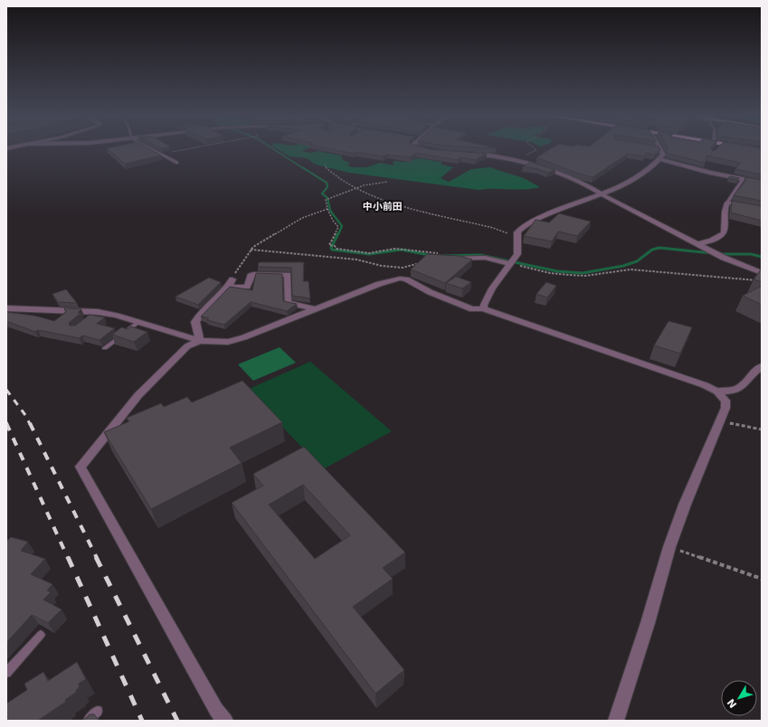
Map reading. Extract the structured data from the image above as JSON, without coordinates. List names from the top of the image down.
{
  "districts": ["中小前田"],
  "north": "bottom left"
}
